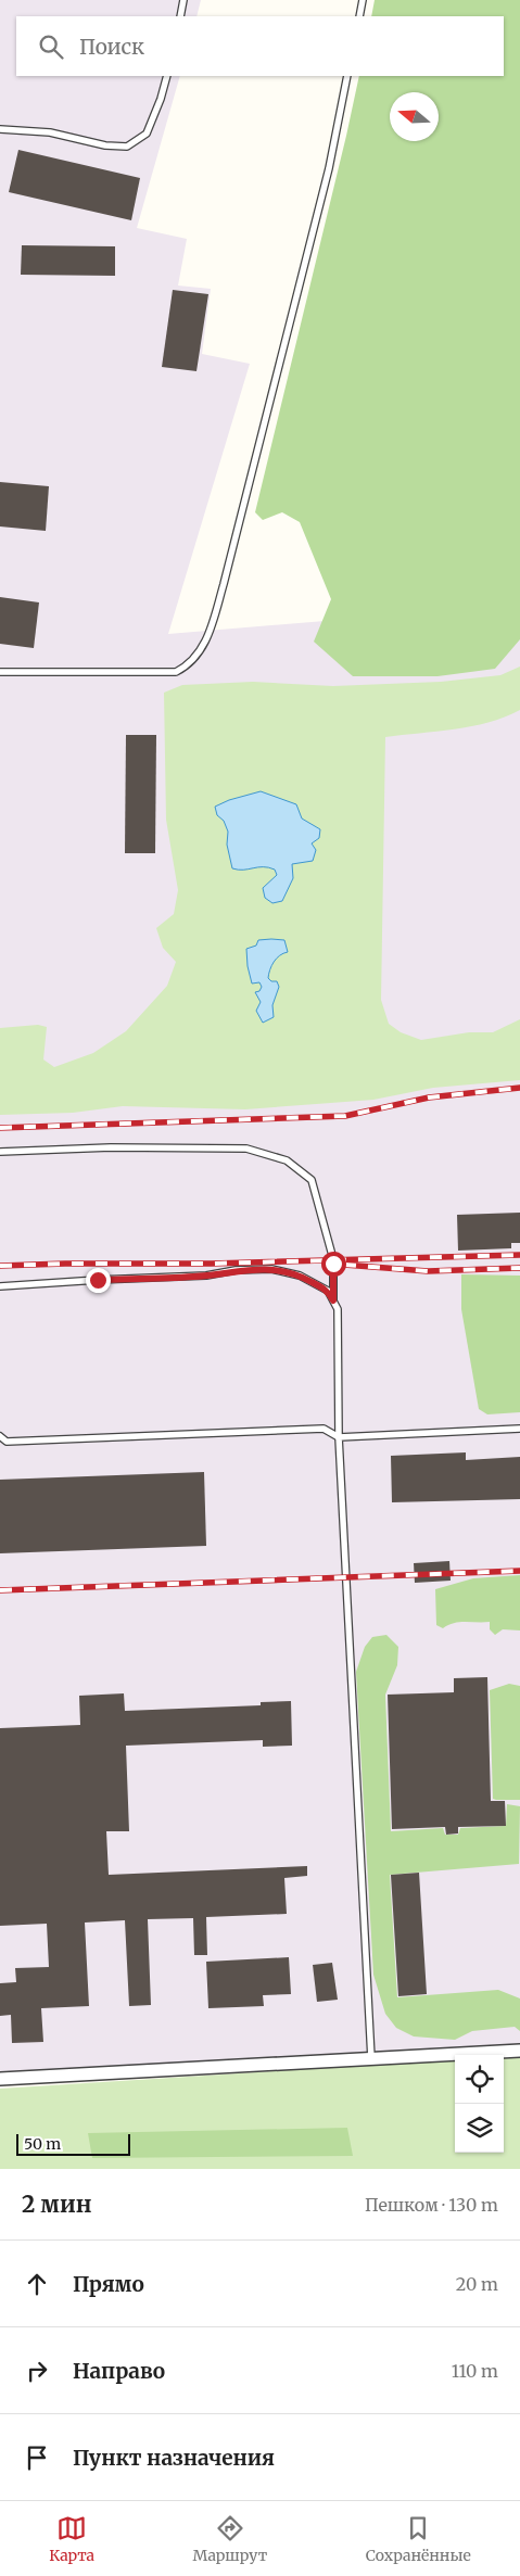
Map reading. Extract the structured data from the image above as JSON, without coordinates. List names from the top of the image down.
{
  "scale_bar": "50 m",
  "north": "left",
  "page": {
    "search": "Поиск",
    "scale": "50 m",
    "heading": ["2 мин", "Пешком · 130 m"],
    "list": [
      ["Прямо", "20 m"],
      ["Направо", "110 m"],
      "Пункт назначения"
    ],
    "nav": ["Карта", "Маршрут", "Сохранённые"]
  }
}
